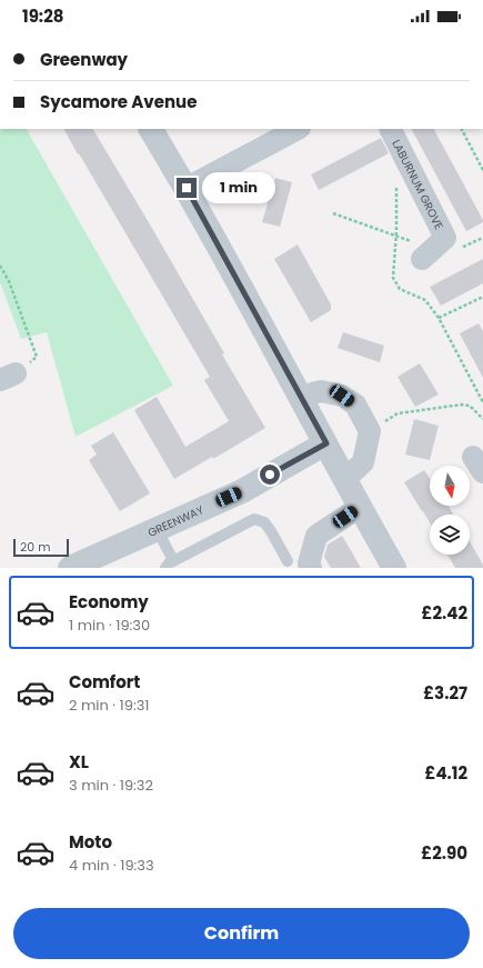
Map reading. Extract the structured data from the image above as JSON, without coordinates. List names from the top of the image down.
{
  "streets": {
    "street": ["LABURNUM GROVE", "GREENWAY"]
  },
  "scale_bar": "20 m",
  "north": "bottom",
  "page": {
    "status": "19:28",
    "banner": ["Greenway", "Sycamore Avenue"],
    "bubble": "1 min",
    "scale": "20 m",
    "list": [
      {
        "name": "Economy",
        "note": "1 min · 19:30",
        "value": "£2.42"
      },
      {
        "name": "Comfort",
        "note": "2 min · 19:31",
        "value": "£3.27"
      },
      {
        "name": "XL",
        "note": "3 min · 19:32",
        "value": "£4.12"
      },
      {
        "name": "Moto",
        "note": "4 min · 19:33",
        "value": "£2.90"
      }
    ],
    "buttons": "Confirm"
  }
}
